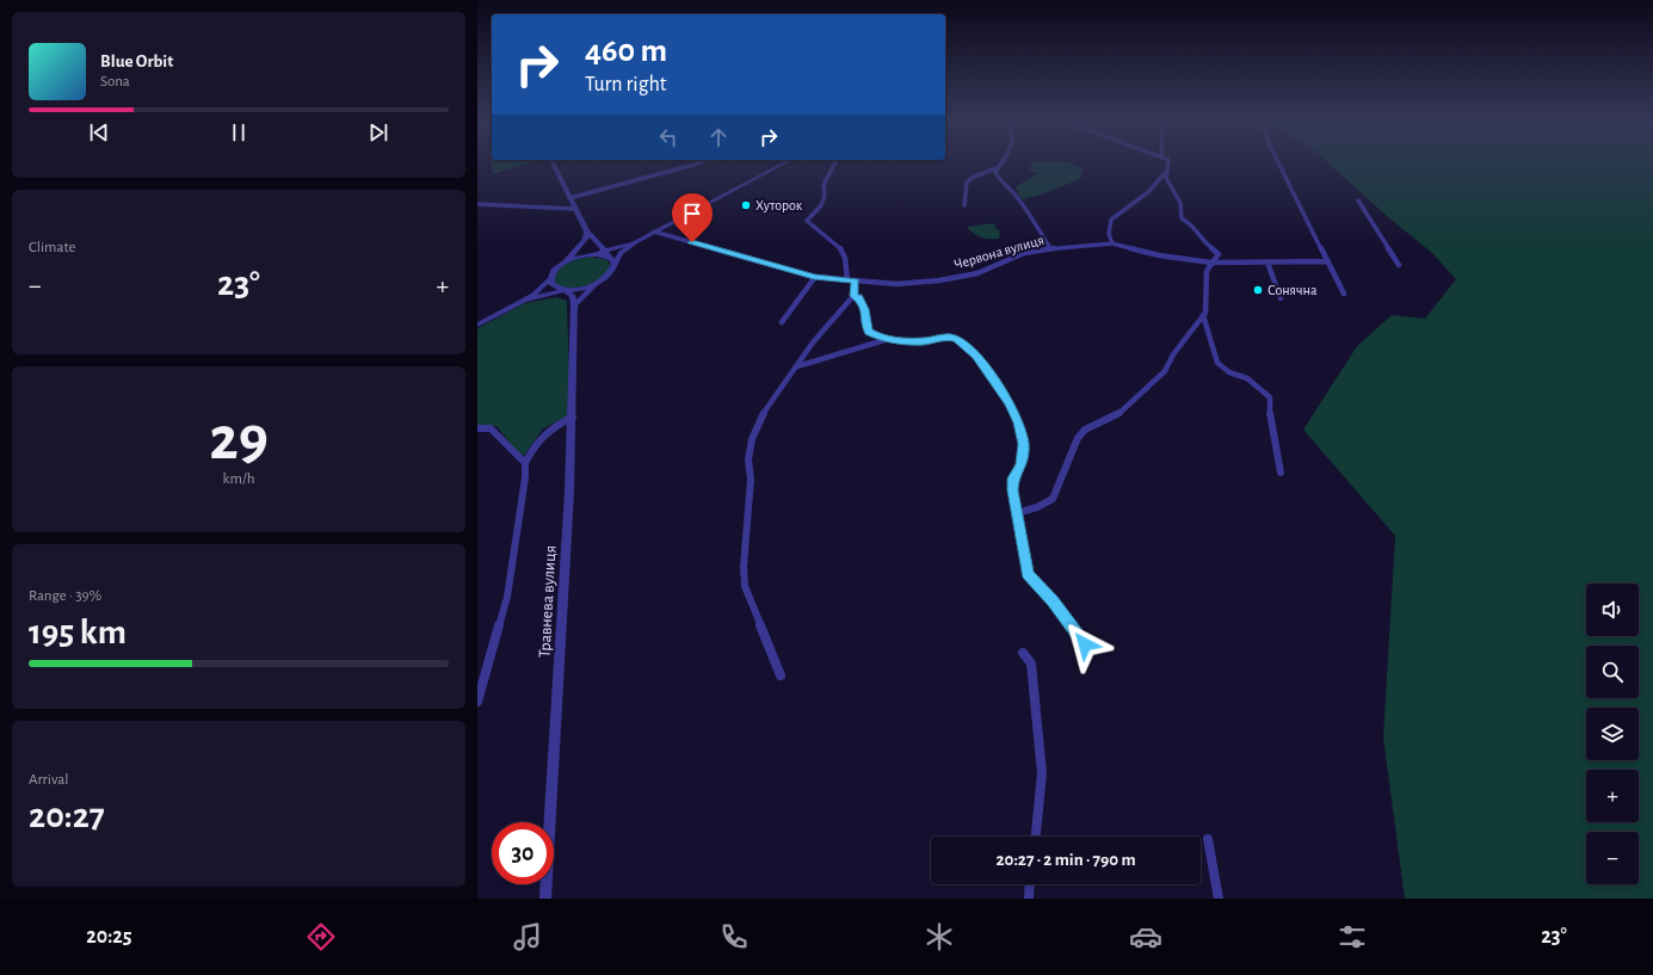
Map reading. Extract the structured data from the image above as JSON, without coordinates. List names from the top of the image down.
{
  "streets": {
    "street": ["Червона вулиця", "Травнева вулиця"]
  },
  "places": ["Хуторок", "Сонячна"],
  "page": {
    "turn": ["460 m", "Turn right"],
    "song": ["Blue Orbit", "Sona"],
    "tile": [
      "Climate",
      ["29", "km/h"],
      ["Range · 39%", "195 km"],
      ["Arrival", "20:27"]
    ],
    "heat": ["−", "23°", "+"],
    "map_buttons": ["+", "−"],
    "limit": "30",
    "trip": "20:27 · 2 min · 790 m",
    "tabs": ["20:25", "23°"]
  }
}
